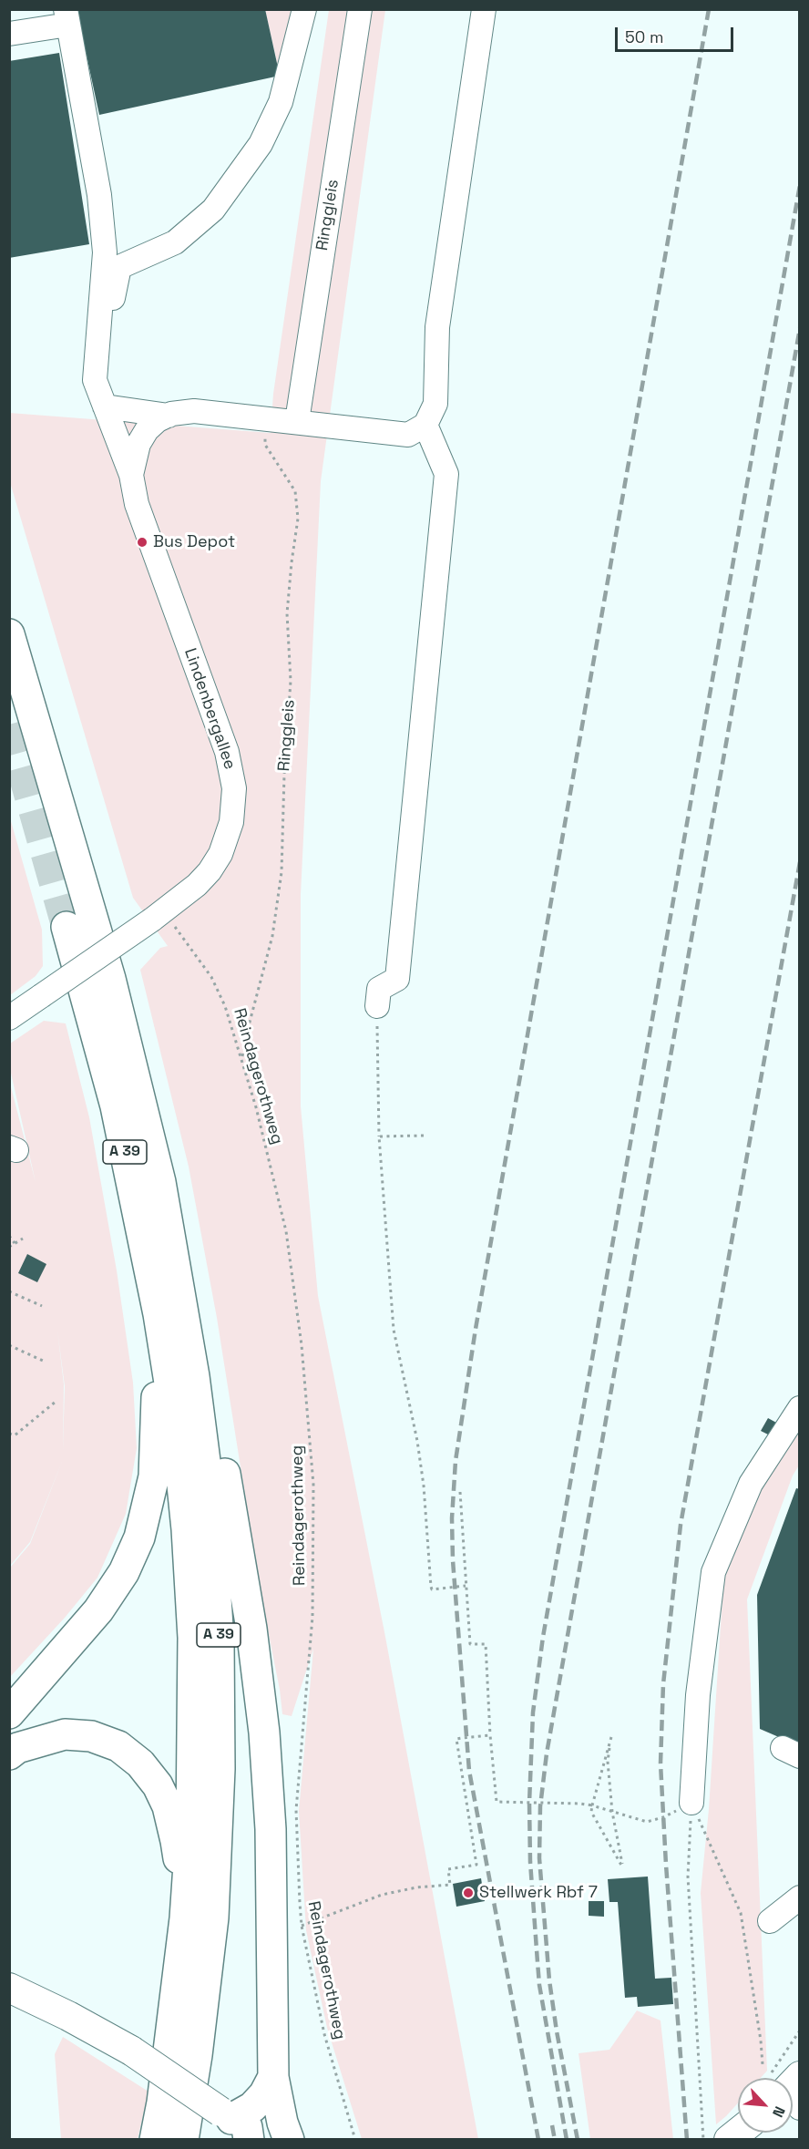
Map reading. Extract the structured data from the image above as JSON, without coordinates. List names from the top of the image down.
{
  "streets": {
    "highway": ["A 39"],
    "street": ["Ringgleis", "Lindenbergallee"],
    "path": ["Reindagerothweg"]
  },
  "crossings": [
    ["Ringgleis", "Lindenbergallee"],
    ["Ringgleis", "Reindagerothweg"],
    ["Lindenbergallee", "Reindagerothweg"]
  ],
  "places": ["Bus Depot", "Stellwerk Rbf 7"],
  "scale_bar": "50 m",
  "north": "bottom right"
}
